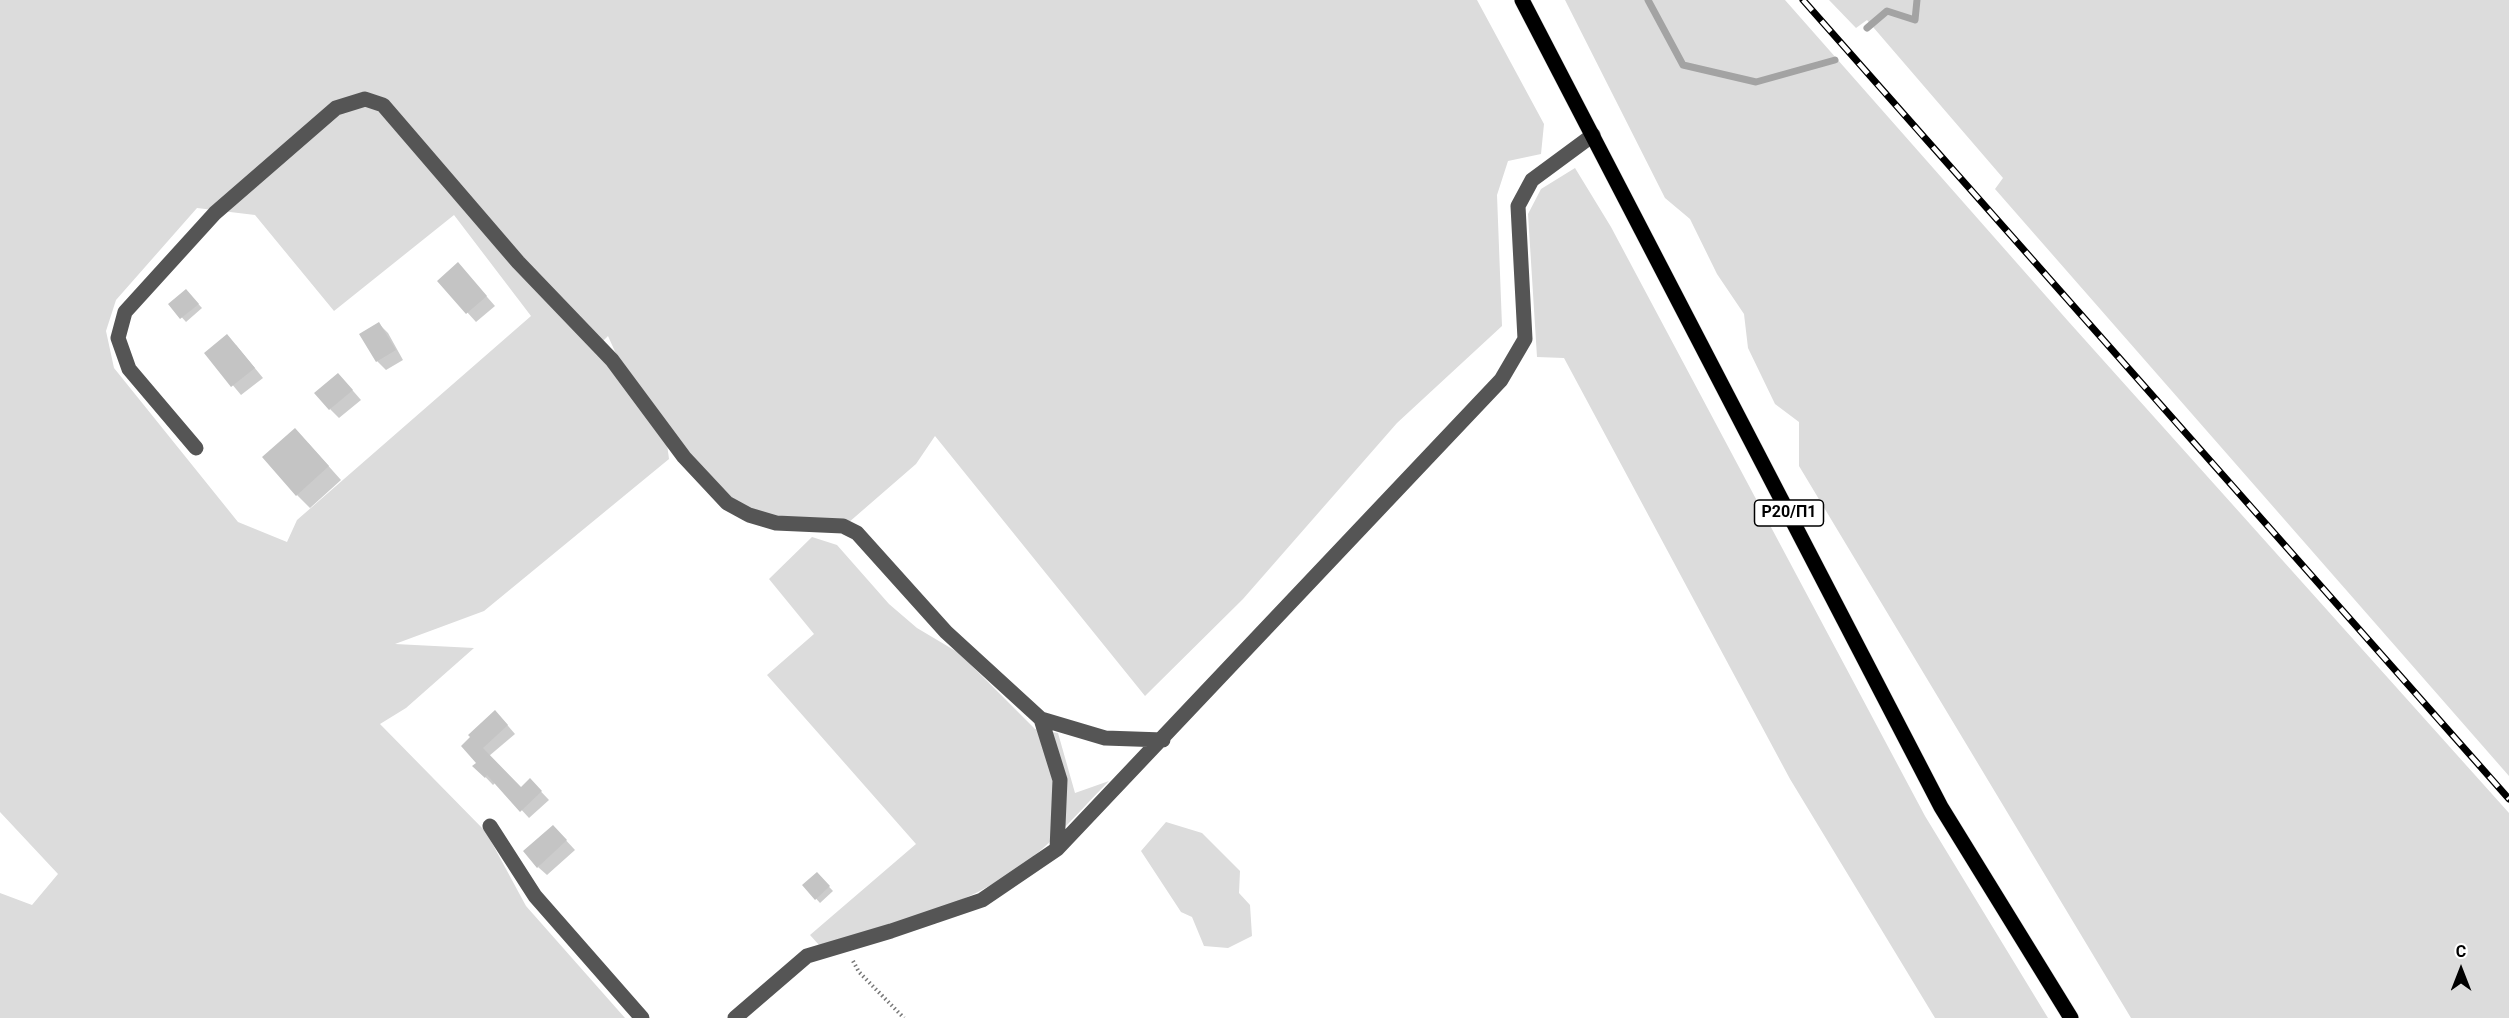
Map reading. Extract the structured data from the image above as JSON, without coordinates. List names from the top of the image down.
{
  "streets": {
    "main road": ["Р20/П1"]
  },
  "north": "top"
}
